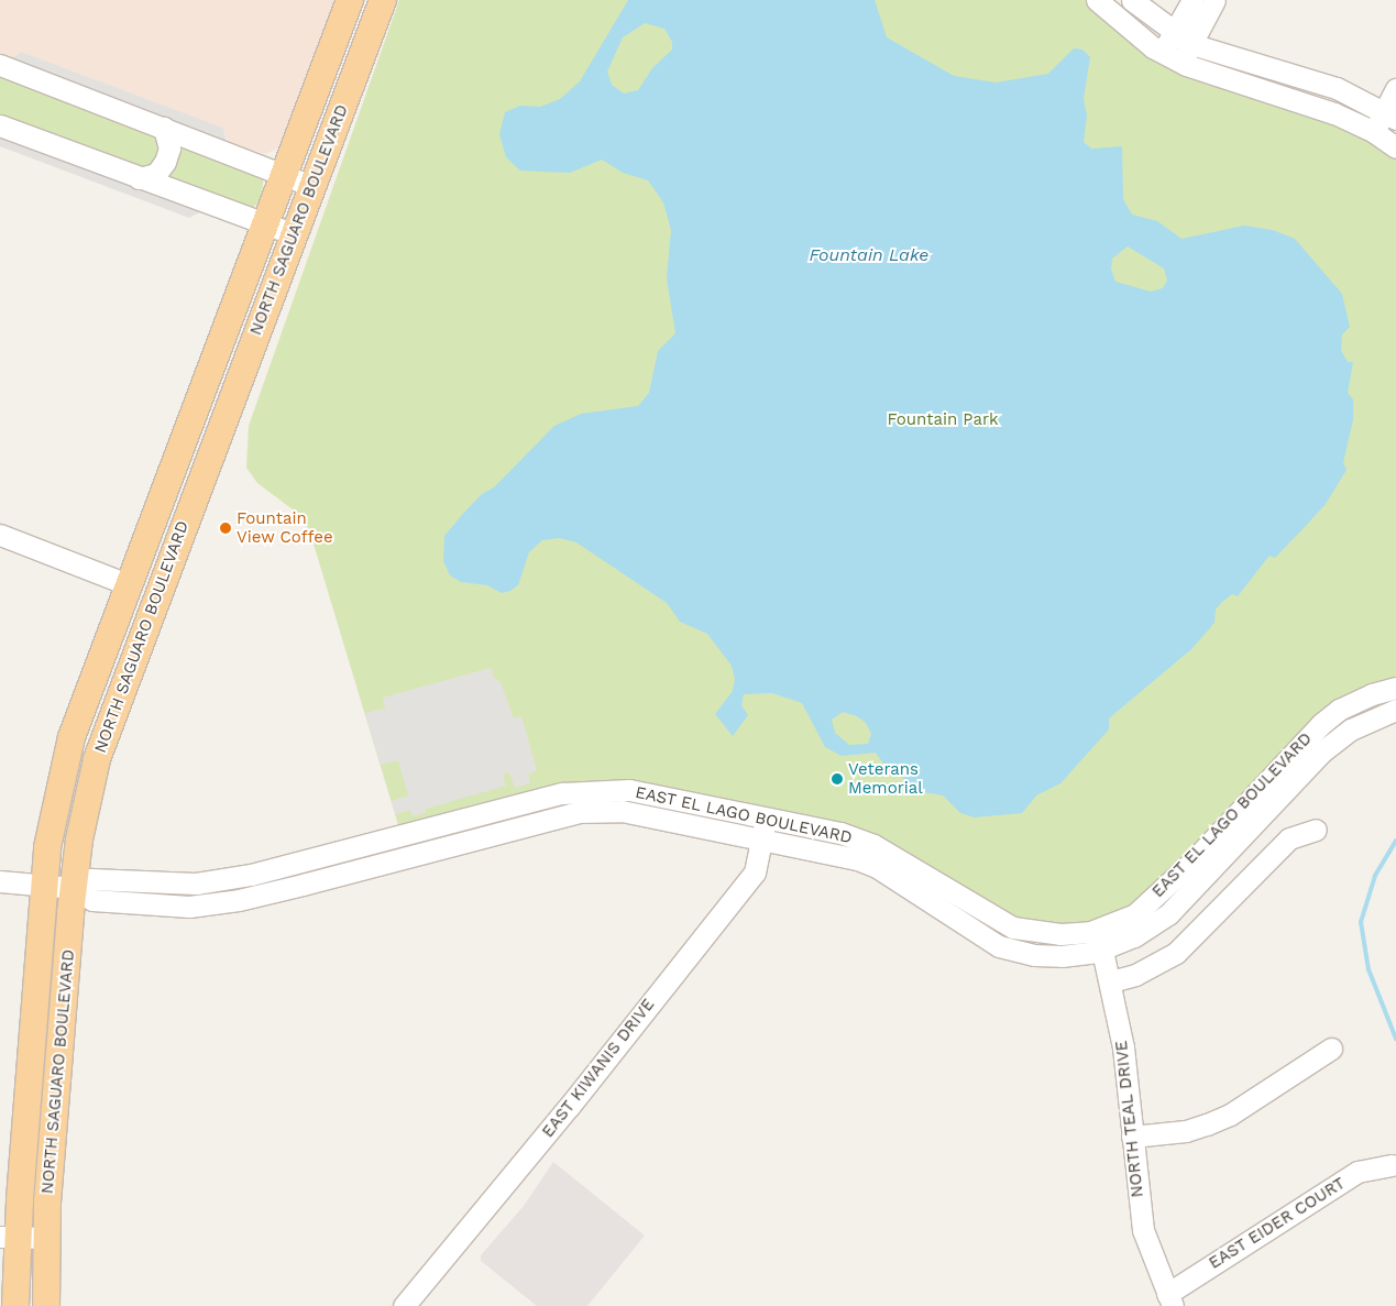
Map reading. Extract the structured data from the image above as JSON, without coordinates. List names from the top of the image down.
{
  "streets": {
    "main road": ["NORTH SAGUARO BOULEVARD"],
    "street": [
      "EAST EL LAGO BOULEVARD",
      "EAST KIWANIS DRIVE",
      "NORTH TEAL DRIVE",
      "EAST EIDER COURT"
    ]
  },
  "crossings": [
    ["NORTH SAGUARO BOULEVARD", "EAST EL LAGO BOULEVARD"],
    ["EAST EL LAGO BOULEVARD", "EAST KIWANIS DRIVE"],
    ["EAST EL LAGO BOULEVARD", "NORTH TEAL DRIVE"],
    ["NORTH TEAL DRIVE", "EAST EIDER COURT"]
  ],
  "water": ["Fountain Lake"],
  "parks": ["Fountain Park"],
  "places": ["Fountain View Coffee", "Veterans Memorial"]
}
